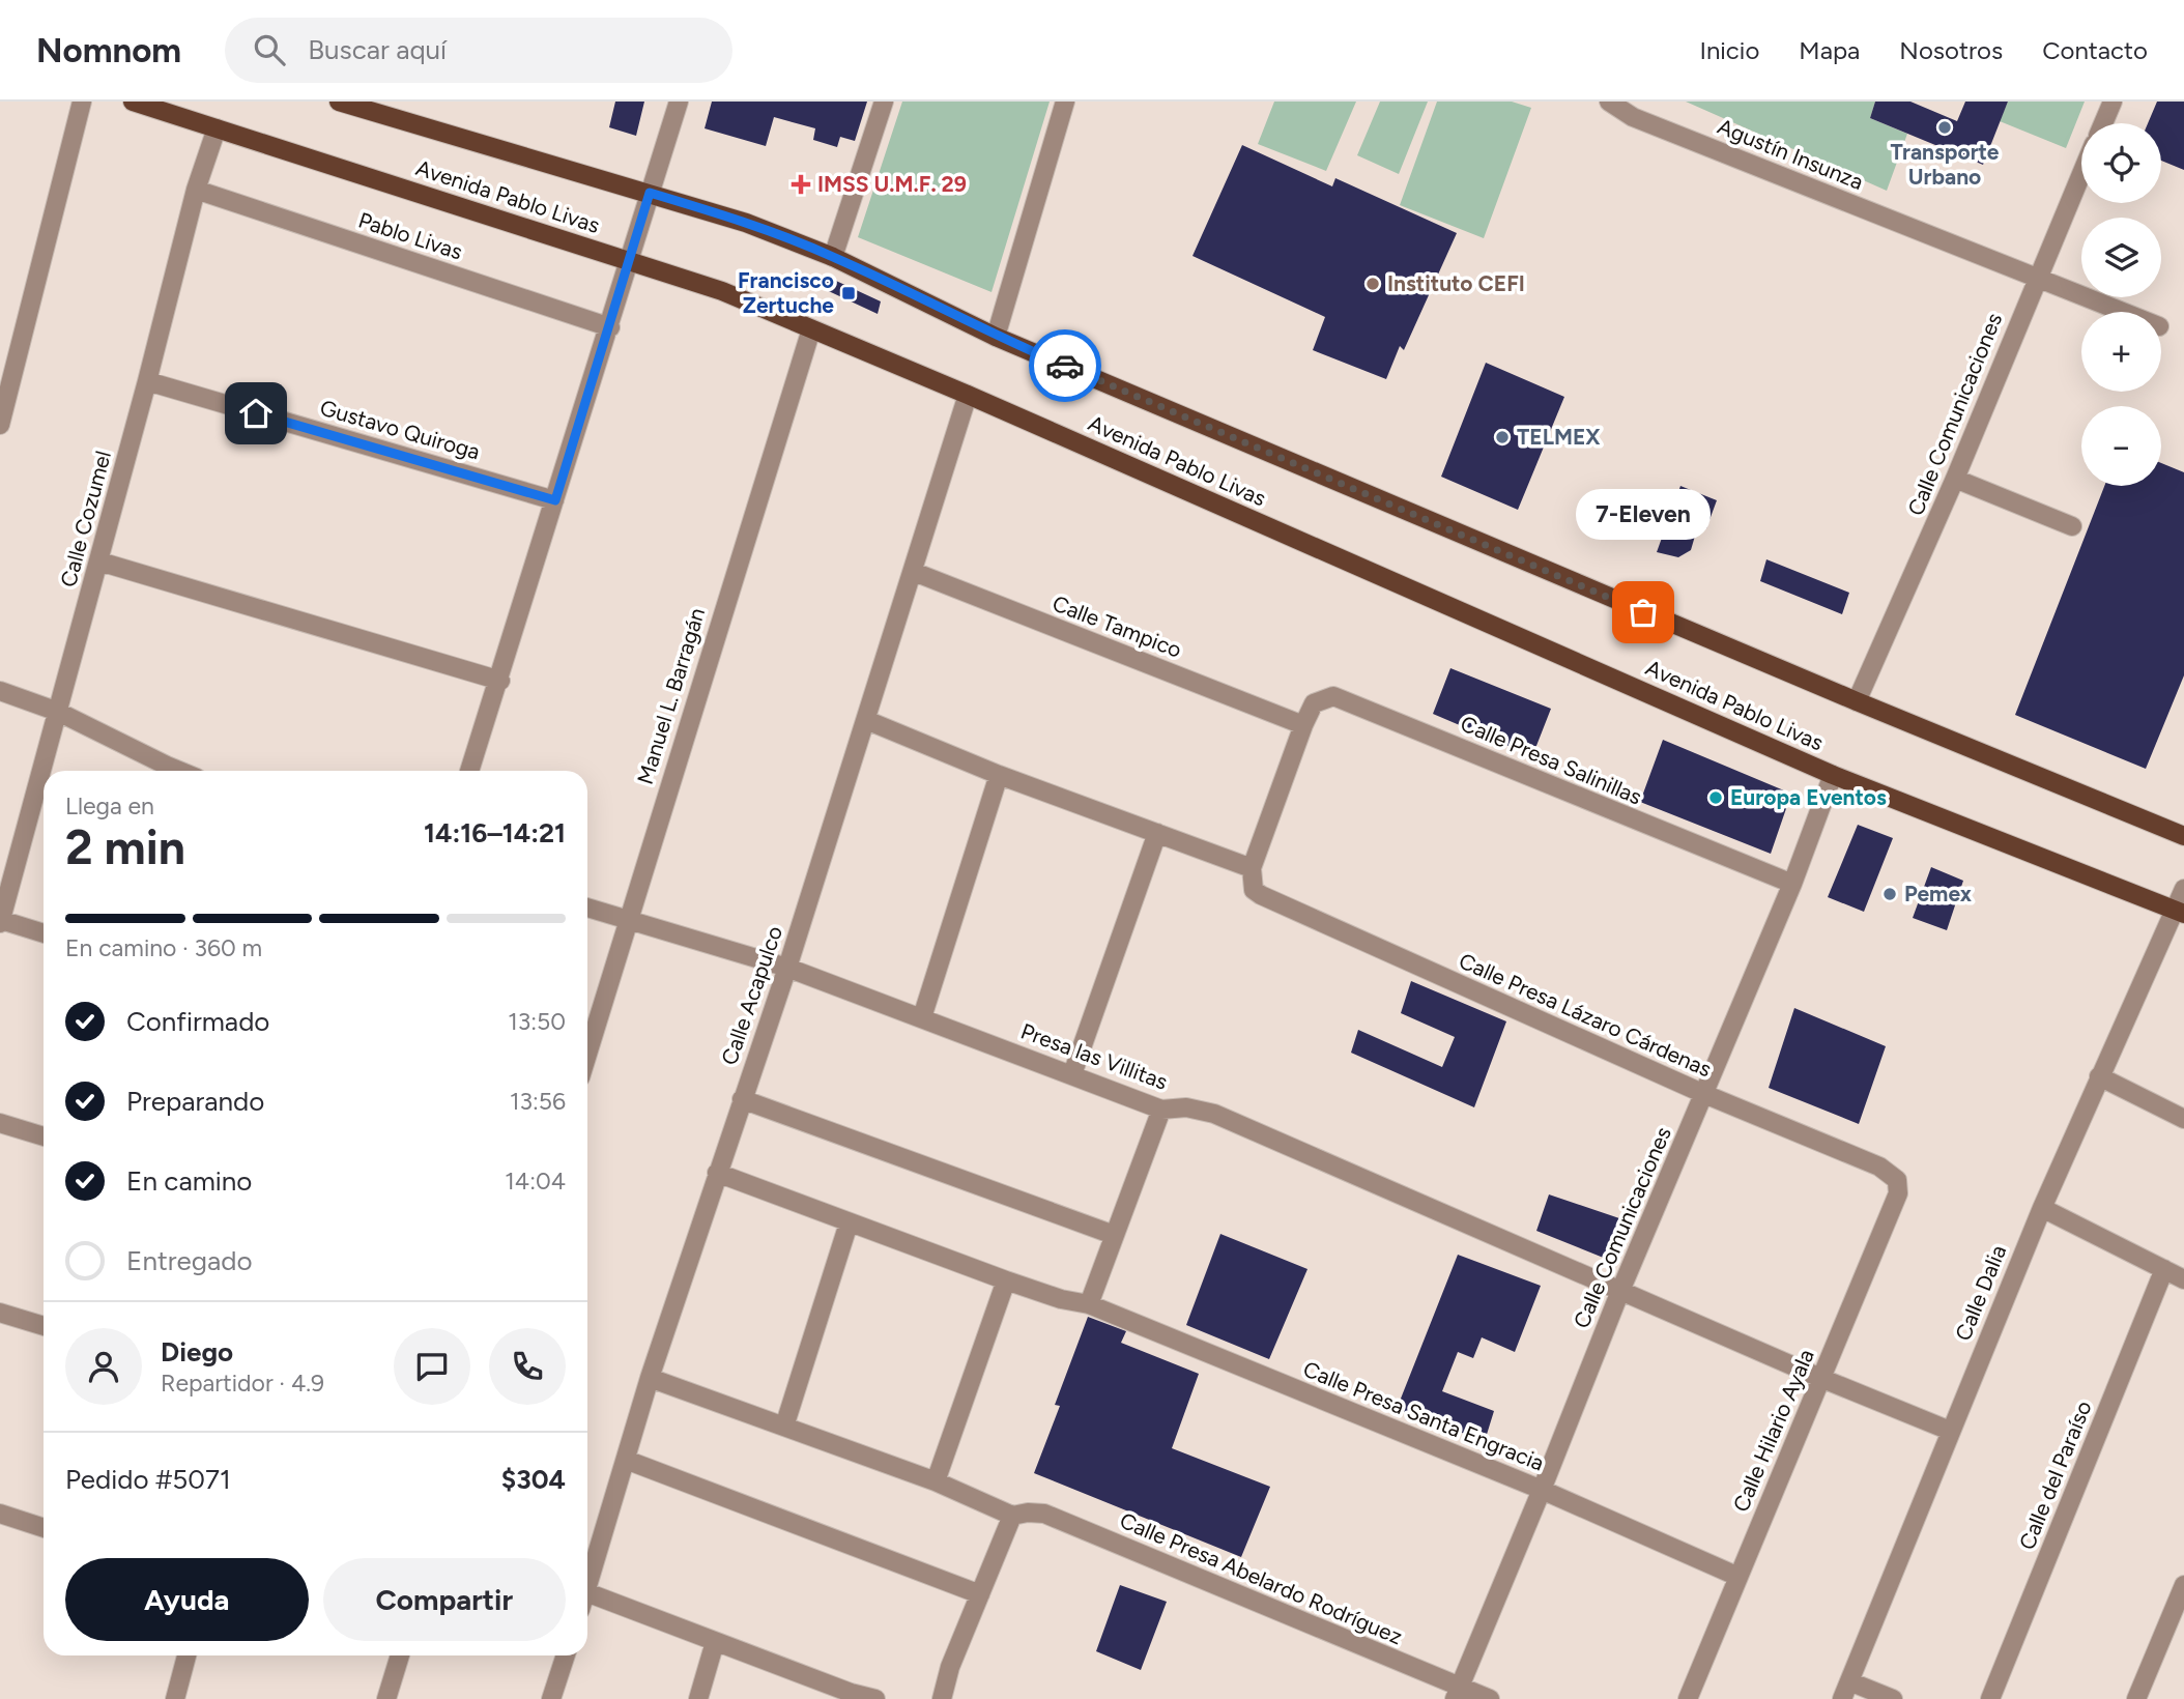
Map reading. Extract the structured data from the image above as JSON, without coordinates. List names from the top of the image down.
{
  "streets": {
    "main road": ["Avenida Pablo Livas"],
    "street": [
      "Agustín Insunza",
      "Pablo Livas",
      "Calle Comunicaciones",
      "Gustavo Quiroga",
      "Calle Cozumel",
      "Calle Tampico",
      "Manuel L. Barragán",
      "Calle Presa Salinillas",
      "Calle Acapulco",
      "Calle Presa Lázaro Cárdenas",
      "Presa las Villitas",
      "Calle Dalia",
      "Calle Presa Santa Engracia",
      "Calle Hilario Ayala",
      "Calle del Paraíso",
      "Calle Presa Abelardo Rodríguez"
    ]
  },
  "crossings": [
    ["Agustín Insunza", "Calle Comunicaciones"],
    ["Avenida Pablo Livas", "Calle Comunicaciones"],
    ["Avenida Pablo Livas", "Calle Cozumel"],
    ["Avenida Pablo Livas", "Manuel L. Barragán"],
    ["Avenida Pablo Livas", "Calle Acapulco"],
    ["Avenida Pablo Livas", "Calle Dalia"],
    ["Pablo Livas", "Calle Cozumel"],
    ["Calle Comunicaciones", "Calle Presa Salinillas"],
    ["Calle Comunicaciones", "Calle Presa Lázaro Cárdenas"],
    ["Calle Comunicaciones", "Presa las Villitas"],
    ["Calle Comunicaciones", "Calle Presa Santa Engracia"],
    ["Calle Comunicaciones", "Calle Presa Abelardo Rodríguez"],
    ["Gustavo Quiroga", "Calle Cozumel"],
    ["Calle Tampico", "Calle Presa Salinillas"],
    ["Calle Tampico", "Calle Acapulco"],
    ["Manuel L. Barragán", "Presa las Villitas"],
    ["Calle Acapulco", "Presa las Villitas"],
    ["Calle Acapulco", "Calle Presa Santa Engracia"],
    ["Calle Presa Lázaro Cárdenas", "Calle Hilario Ayala"],
    ["Presa las Villitas", "Calle Dalia"],
    ["Presa las Villitas", "Calle Hilario Ayala"],
    ["Calle Presa Santa Engracia", "Calle Hilario Ayala"]
  ],
  "places": {
    "other": [
      "Transporte Urbano",
      "Instituto CEFI",
      "TELMEX",
      "7-Eleven",
      "Europa Eventos",
      "Pemex"
    ],
    "health": ["IMSS U.M.F. 29"],
    "transit": ["Francisco Zertuche"]
  },
  "page": {
    "header": "Nomnom",
    "search": "Buscar aquí",
    "nav": [
      "Inicio",
      "Mapa",
      "Nosotros",
      "Contacto"
    ],
    "map_buttons": ["+", "−"],
    "bubble": "7-Eleven",
    "heading": ["2 min", "Llega en", "14:16–14:21"],
    "panel": [
      "Diego",
      "Repartidor · 4.9",
      "Pedido #5071",
      "$304"
    ],
    "bar": "En camino · 360 m",
    "list": [
      ["Confirmado", "13:50"],
      ["Preparando", "13:56"],
      ["En camino", "14:04"],
      "Entregado"
    ],
    "buttons": ["Ayuda", "Compartir"]
  }
}
